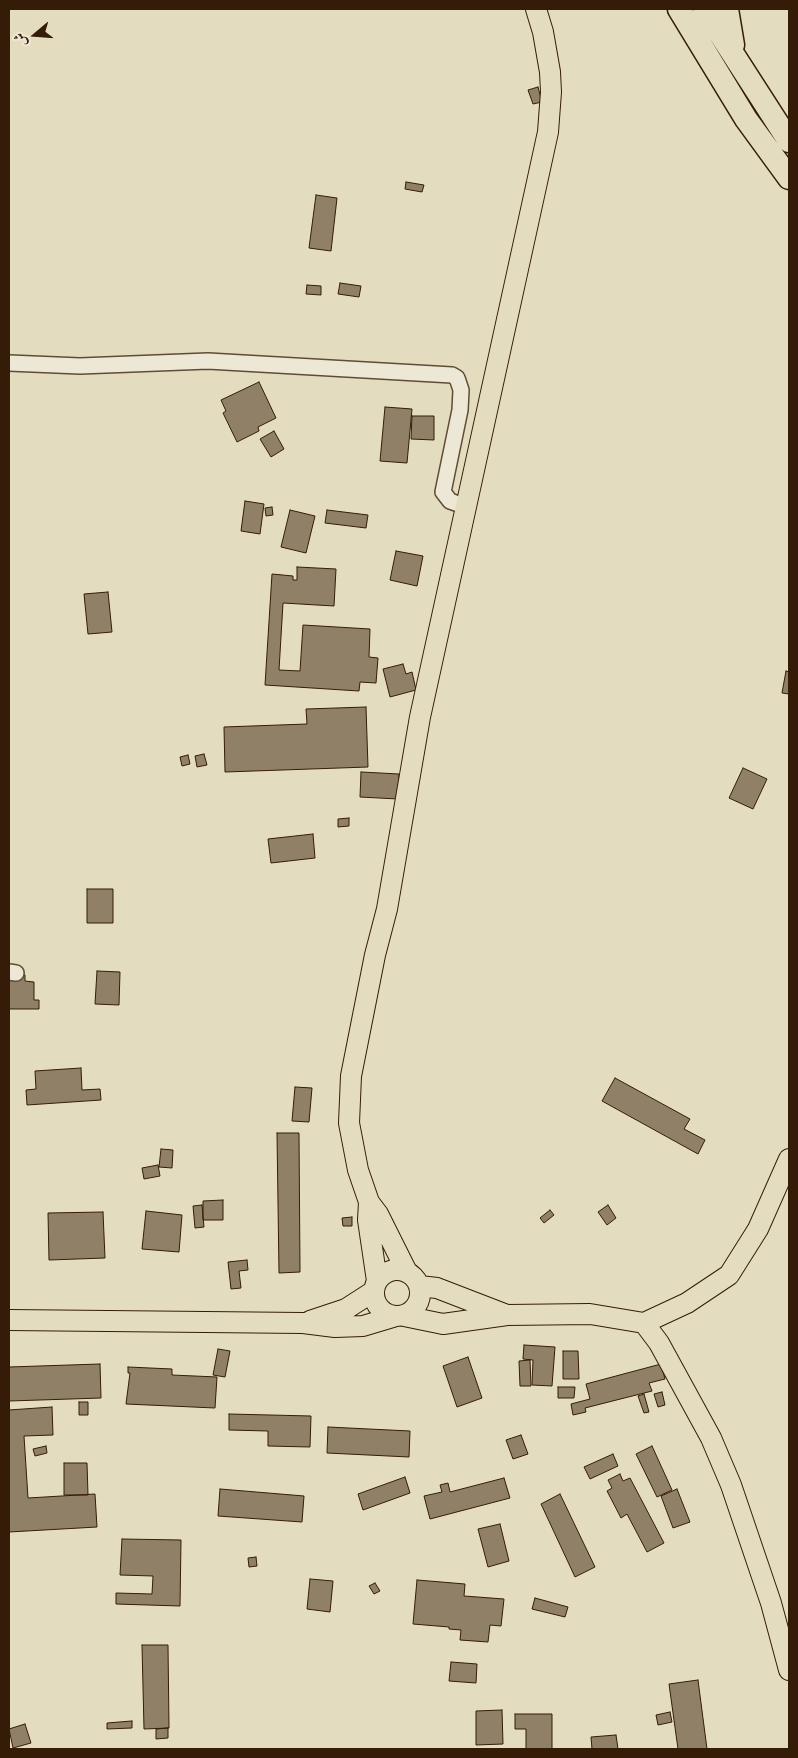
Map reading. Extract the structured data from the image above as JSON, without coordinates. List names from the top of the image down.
{
  "north": "left"
}
